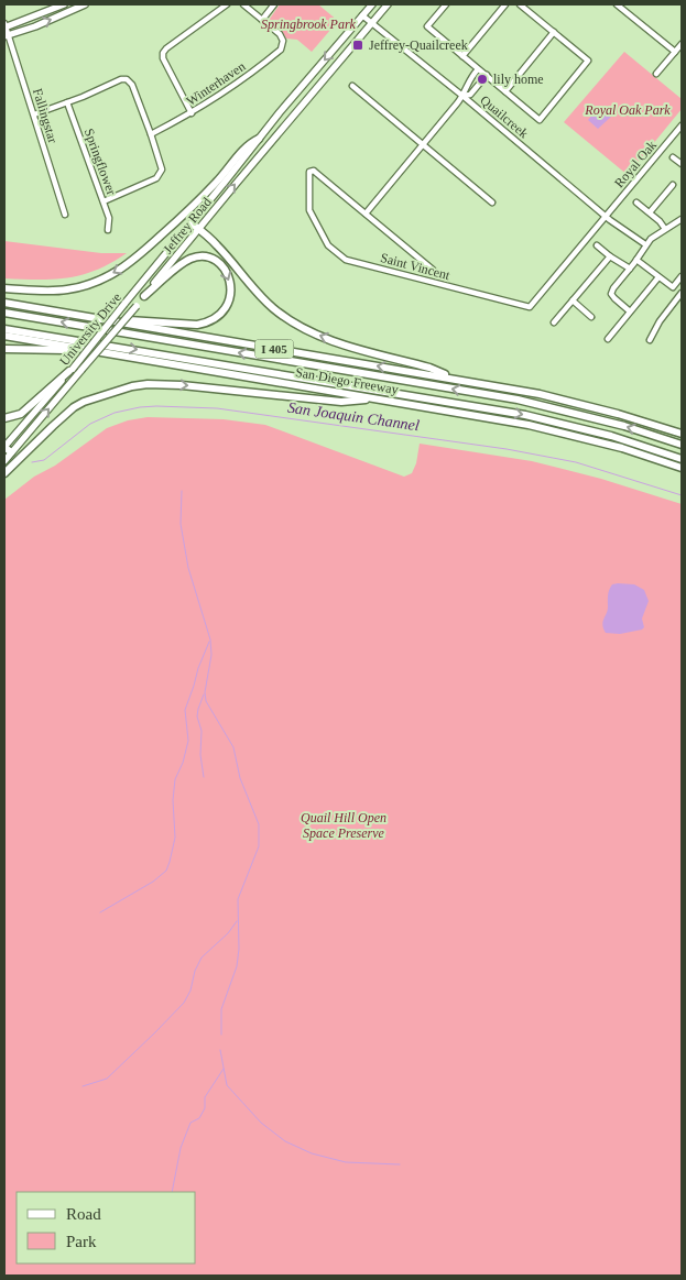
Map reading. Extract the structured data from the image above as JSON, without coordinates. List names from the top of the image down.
{
  "streets": {
    "highway": ["I 405", "San Diego Freeway"],
    "main road": ["Jeffrey Road", "University Drive"],
    "street": [
      "Winterhaven",
      "Fallingstar",
      "Quailcreek",
      "Springflower",
      "Royal Oak",
      "Saint Vincent"
    ]
  },
  "crossings": [
    ["Quailcreek", "Royal Oak"],
    ["Quailcreek", "Jeffrey Road"],
    ["Quailcreek", "Saint Vincent"],
    ["Royal Oak", "Saint Vincent"],
    ["Jeffrey Road", "University Drive"]
  ],
  "water": ["San Joaquin Channel"],
  "parks": ["Springbrook Park", "Royal Oak Park", "Quail Hill Open Space Preserve"],
  "places": {
    "transit": ["Jeffrey-Quailcreek"],
    "other": ["lily home"]
  },
  "legend": ["Road", "Park"]
}
